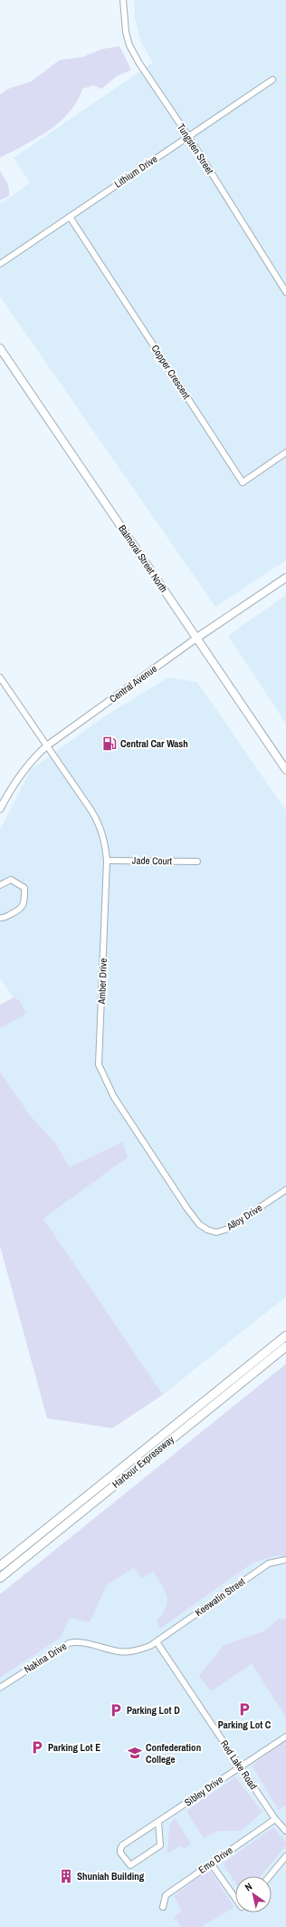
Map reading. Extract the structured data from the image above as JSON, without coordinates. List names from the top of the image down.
{
  "streets": {
    "main road": ["Balmoral Street North", "Central Avenue", "Harbour Expressway"],
    "street": [
      "Tungsten Street",
      "Lithium Drive",
      "Copper Crescent",
      "Jade Court",
      "Amber Drive",
      "Alloy Drive",
      "Keewatin Street",
      "Nakina Drive",
      "Red Lake Road",
      "Sibley Drive",
      "Emo Drive"
    ]
  },
  "crossings": [
    ["Tungsten Street", "Lithium Drive"],
    ["Lithium Drive", "Copper Crescent"],
    ["Balmoral Street North", "Central Avenue"],
    ["Central Avenue", "Amber Drive"],
    ["Jade Court", "Amber Drive"],
    ["Amber Drive", "Alloy Drive"],
    ["Keewatin Street", "Nakina Drive"],
    ["Keewatin Street", "Red Lake Road"],
    ["Nakina Drive", "Red Lake Road"],
    ["Red Lake Road", "Sibley Drive"],
    ["Red Lake Road", "Emo Drive"]
  ],
  "places": {
    "fuel station": ["Central Car Wash"],
    "parking": ["Parking Lot C", "Parking Lot D", "Parking Lot E"],
    "school or university": ["Confederation College"],
    "building": ["Shuniah Building"]
  },
  "north": "top left"
}
